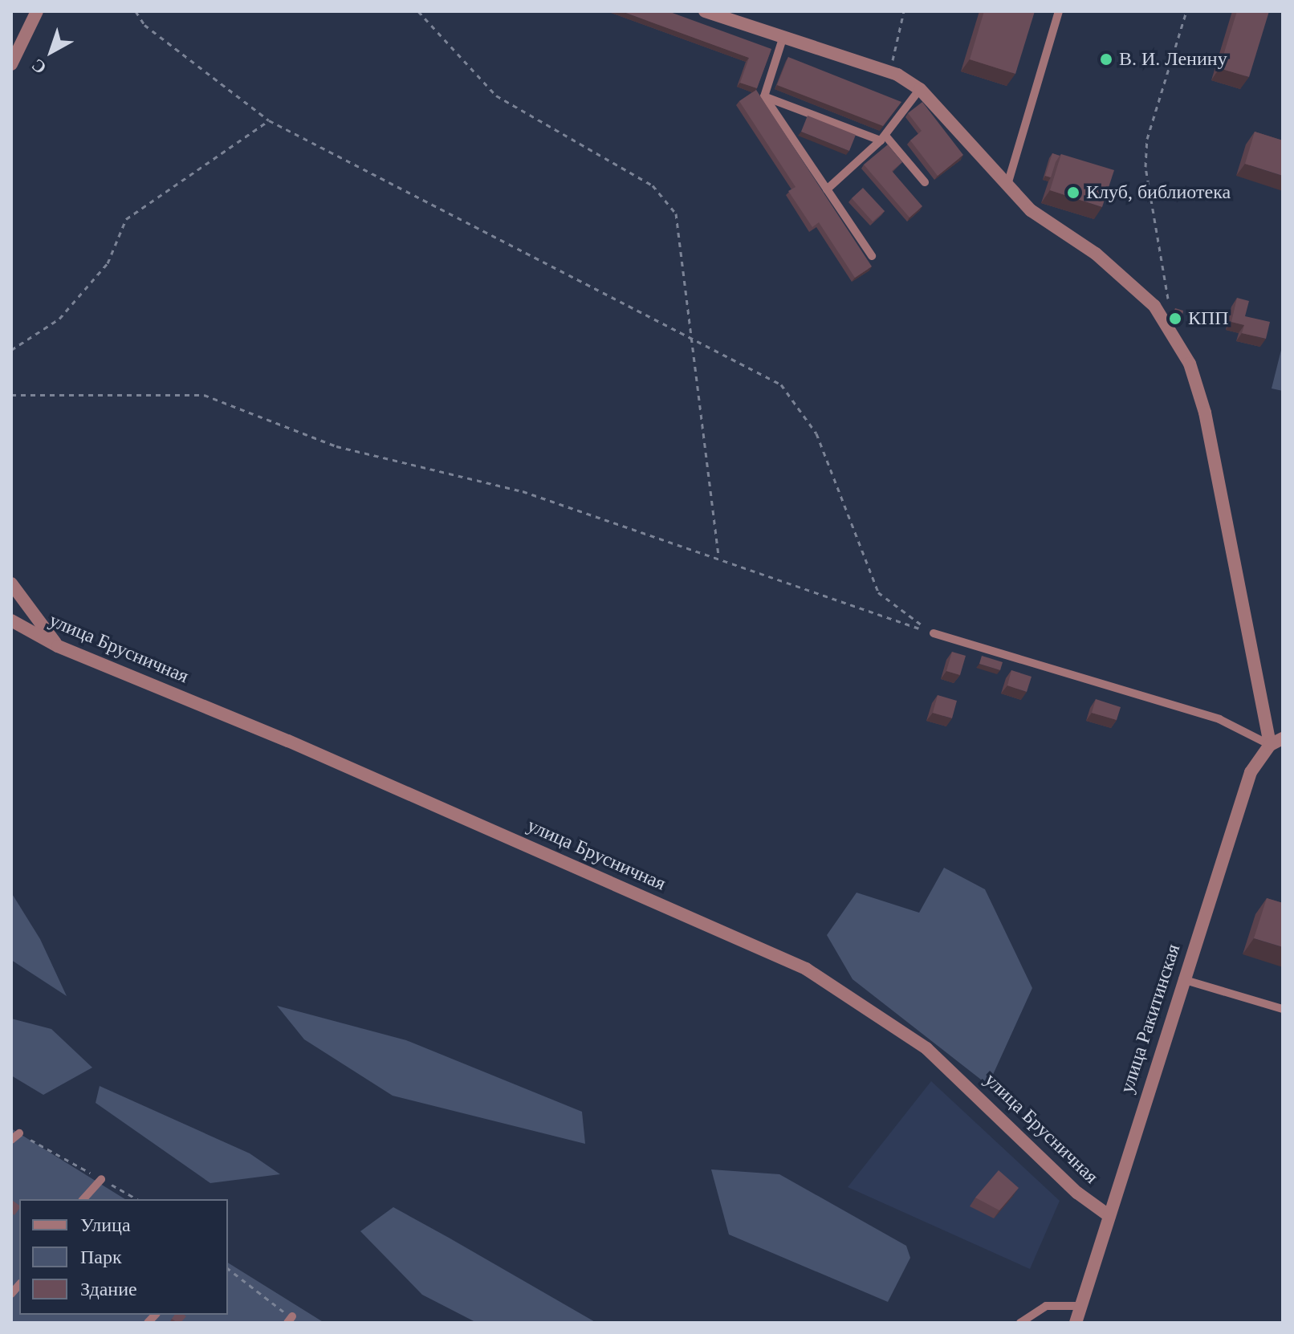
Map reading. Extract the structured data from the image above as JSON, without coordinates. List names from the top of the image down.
{
  "streets": {
    "street": ["улица Брусничная", "улица Ракитинская"]
  },
  "crossings": [
    ["улица Брусничная", "улица Ракитинская"]
  ],
  "places": ["В. И. Ленину", "Клуб, библиотека", "КПП"],
  "legend": ["Улица", "Парк", "Здание"],
  "north": "bottom left"
}
